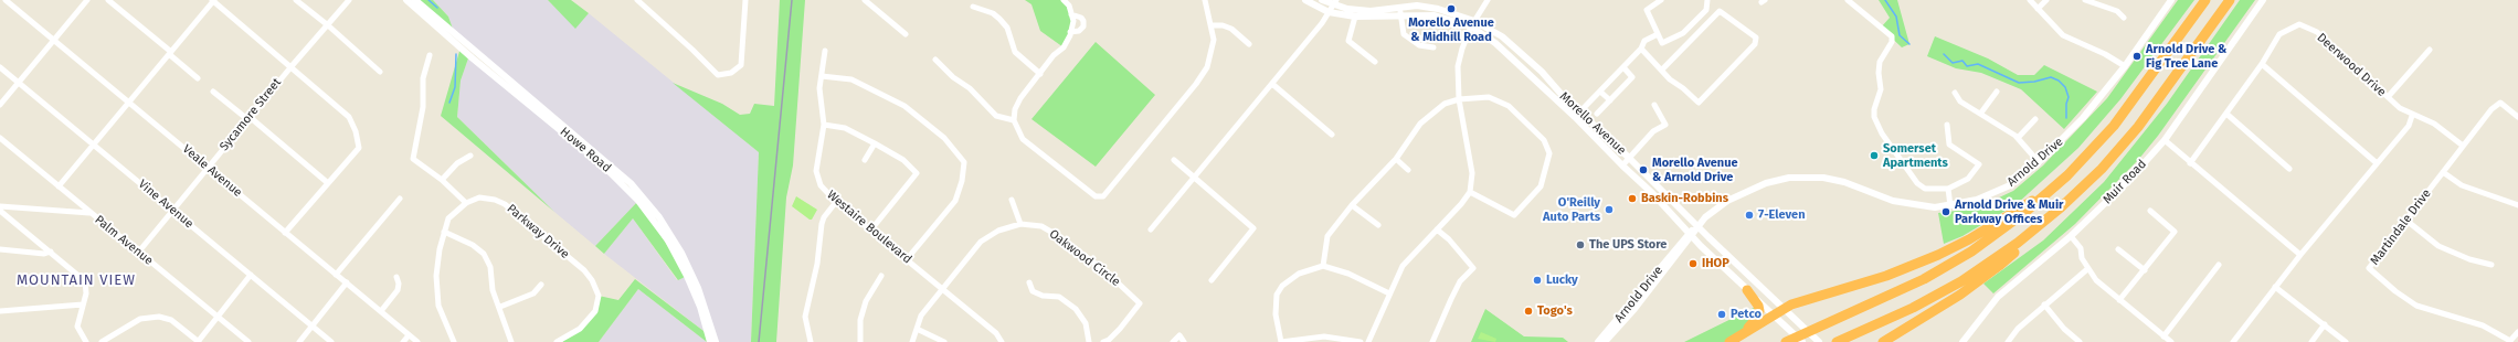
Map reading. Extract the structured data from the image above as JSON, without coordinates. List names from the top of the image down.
{
  "streets": {
    "street": [
      "Deerwood Drive",
      "Sycamore Street",
      "Morello Avenue",
      "Howe Road",
      "Arnold Drive",
      "Veale Avenue",
      "Muir Road",
      "Vine Avenue",
      "Westaire Boulevard",
      "Martindale Drive",
      "Parkway Drive",
      "Palm Avenue",
      "Oakwood Circle"
    ]
  },
  "crossings": [
    ["Deerwood Drive", "Martindale Drive"],
    ["Sycamore Street", "Veale Avenue"],
    ["Sycamore Street", "Vine Avenue"],
    ["Sycamore Street", "Palm Avenue"],
    ["Morello Avenue", "Arnold Drive"],
    ["Westaire Boulevard", "Oakwood Circle"]
  ],
  "districts": ["MOUNTAIN VIEW"],
  "places": [
    "Morello Avenue & Midhill Road",
    "Arnold Drive & Fig Tree Lane",
    "Somerset Apartments",
    "Morello Avenue & Arnold Drive",
    "Baskin-Robbins",
    "O'Reilly Auto Parts",
    "Arnold Drive & Muir Parkway Offices",
    "7-Eleven",
    "The UPS Store",
    "IHOP",
    "Lucky",
    "Togo's",
    "Petco"
  ]
}
